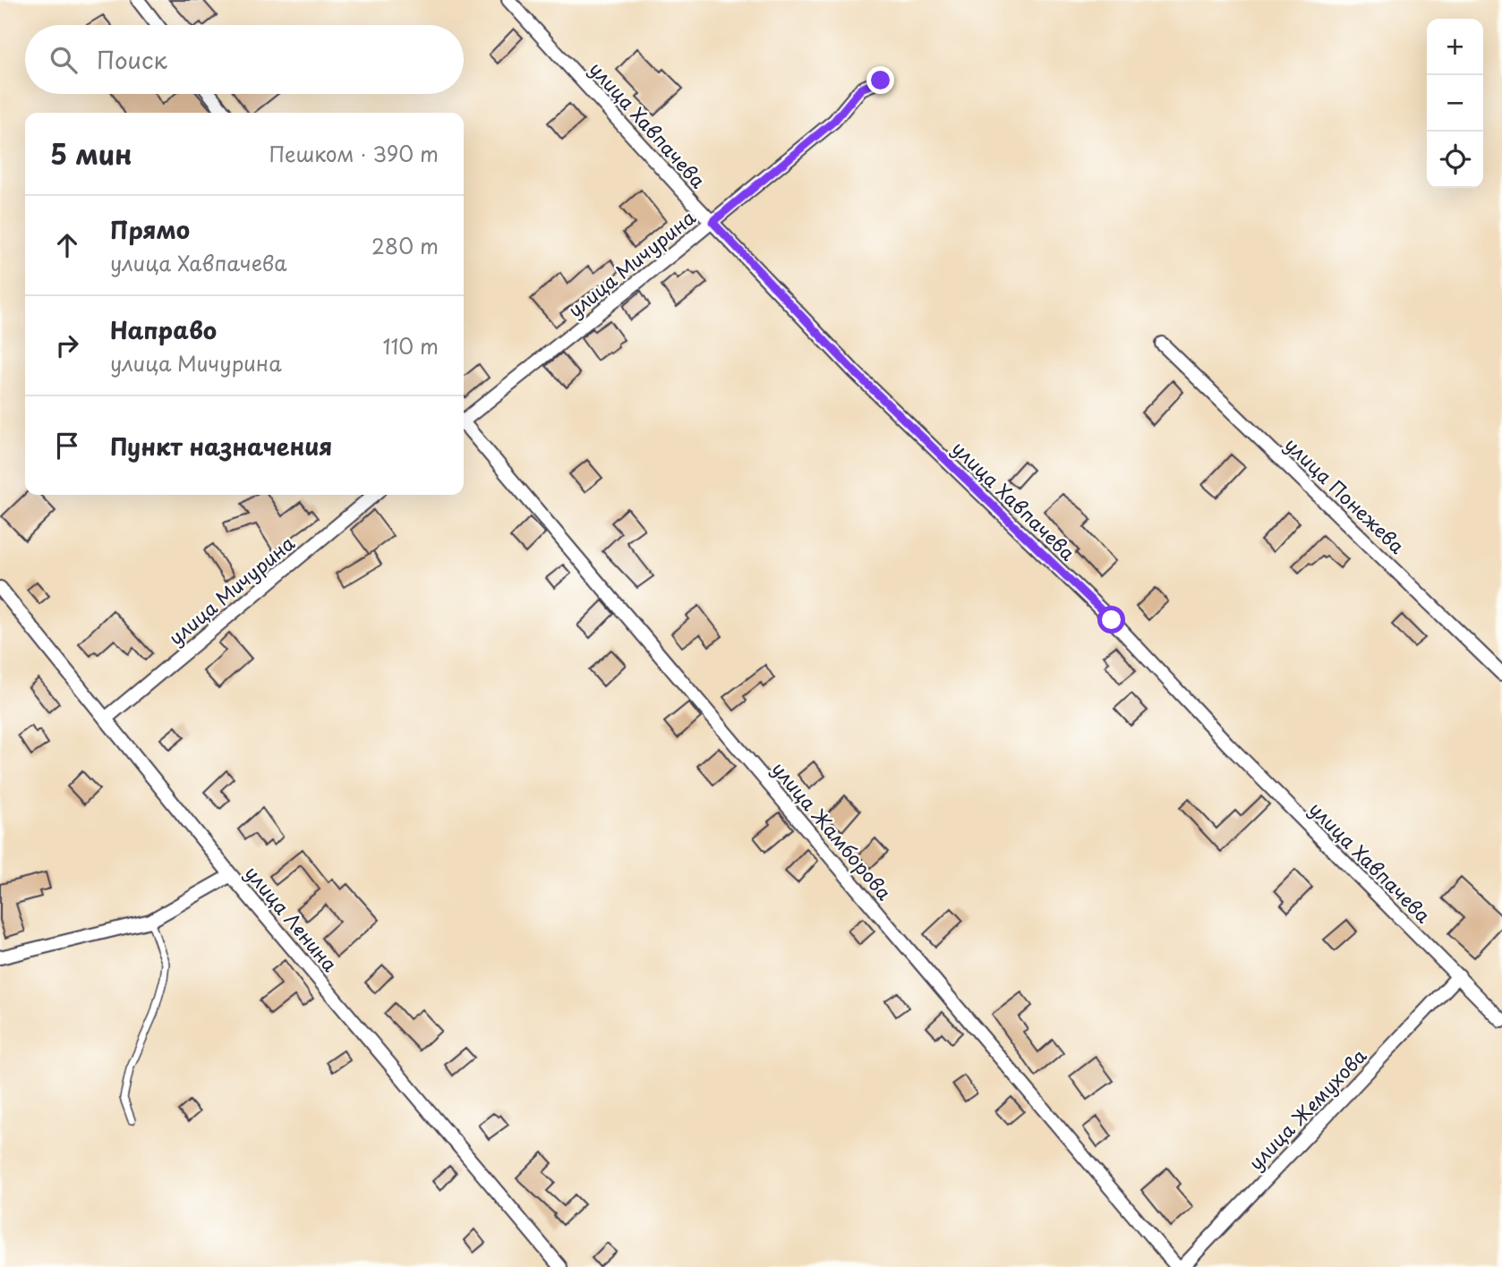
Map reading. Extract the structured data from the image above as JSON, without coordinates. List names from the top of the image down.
{
  "streets": {
    "street": [
      "улица Хавпачева",
      "улица Мичурина",
      "улица Понежева",
      "улица Жамборова",
      "улица Ленина",
      "улица Жемухова"
    ]
  },
  "crossings": [
    ["улица Хавпачева", "улица Мичурина"],
    ["улица Хавпачева", "улица Жемухова"],
    ["улица Мичурина", "улица Ленина"]
  ],
  "page": {
    "map_buttons": ["+", "−"],
    "search": "Поиск",
    "heading": ["5 мин", "Пешком · 390 m"],
    "list": [
      ["Прямо", "улица Хавпачева", "280 m"],
      ["Направо", "улица Мичурина", "110 m"],
      "Пункт назначения"
    ]
  }
}
